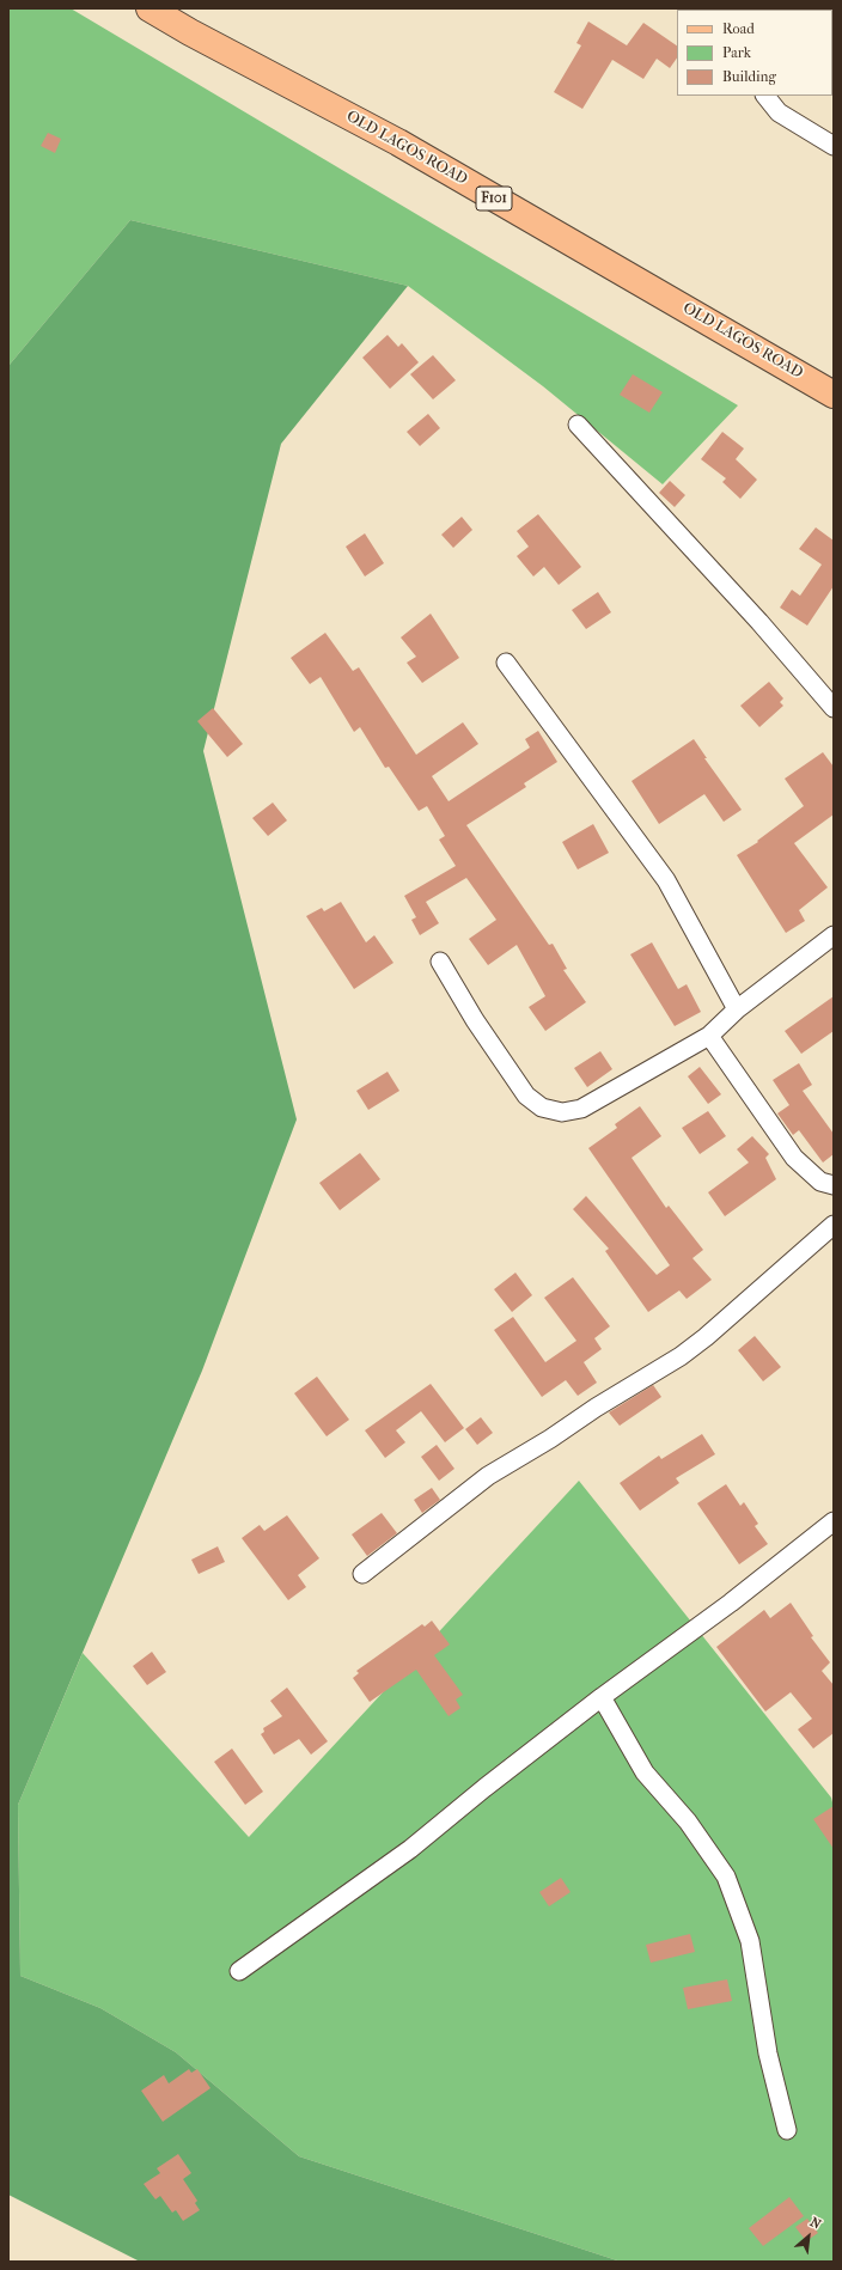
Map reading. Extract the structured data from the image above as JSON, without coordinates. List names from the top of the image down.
{
  "streets": {
    "main road": ["OLD LAGOS ROAD", "F101"]
  },
  "legend": ["Road", "Park", "Building"],
  "north": "top right"
}
